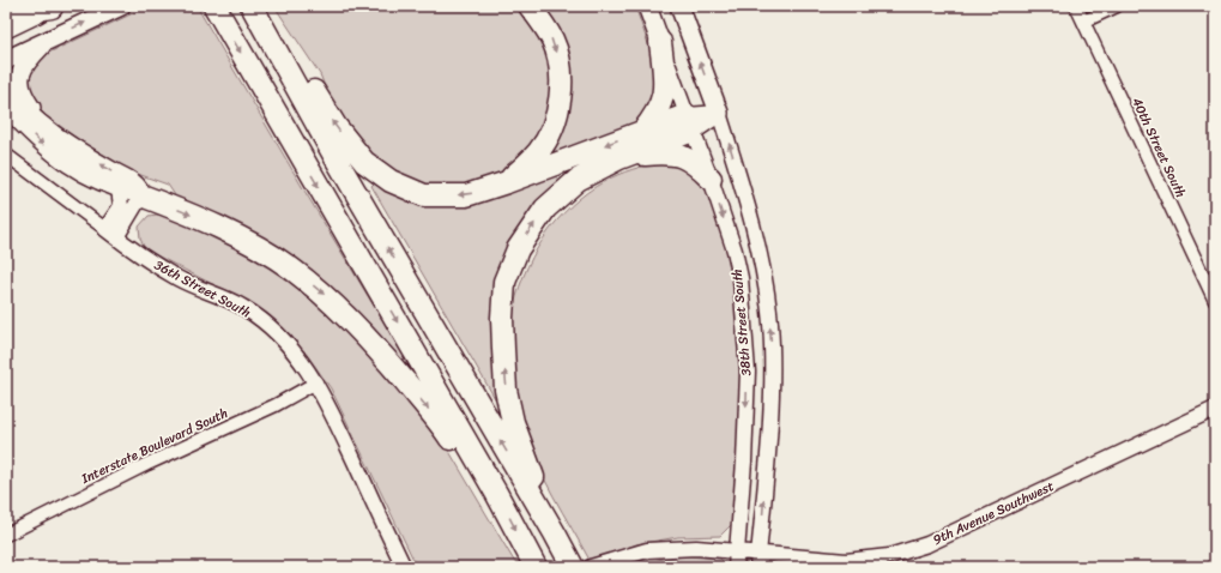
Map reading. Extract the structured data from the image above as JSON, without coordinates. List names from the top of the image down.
{
  "streets": {
    "main road": ["38th Street South"],
    "street": [
      "40th Street South",
      "36th Street South",
      "Interstate Boulevard South",
      "9th Avenue Southwest"
    ]
  },
  "crossings": [
    ["36th Street South", "Interstate Boulevard South"],
    ["38th Street South", "9th Avenue Southwest"]
  ]
}
